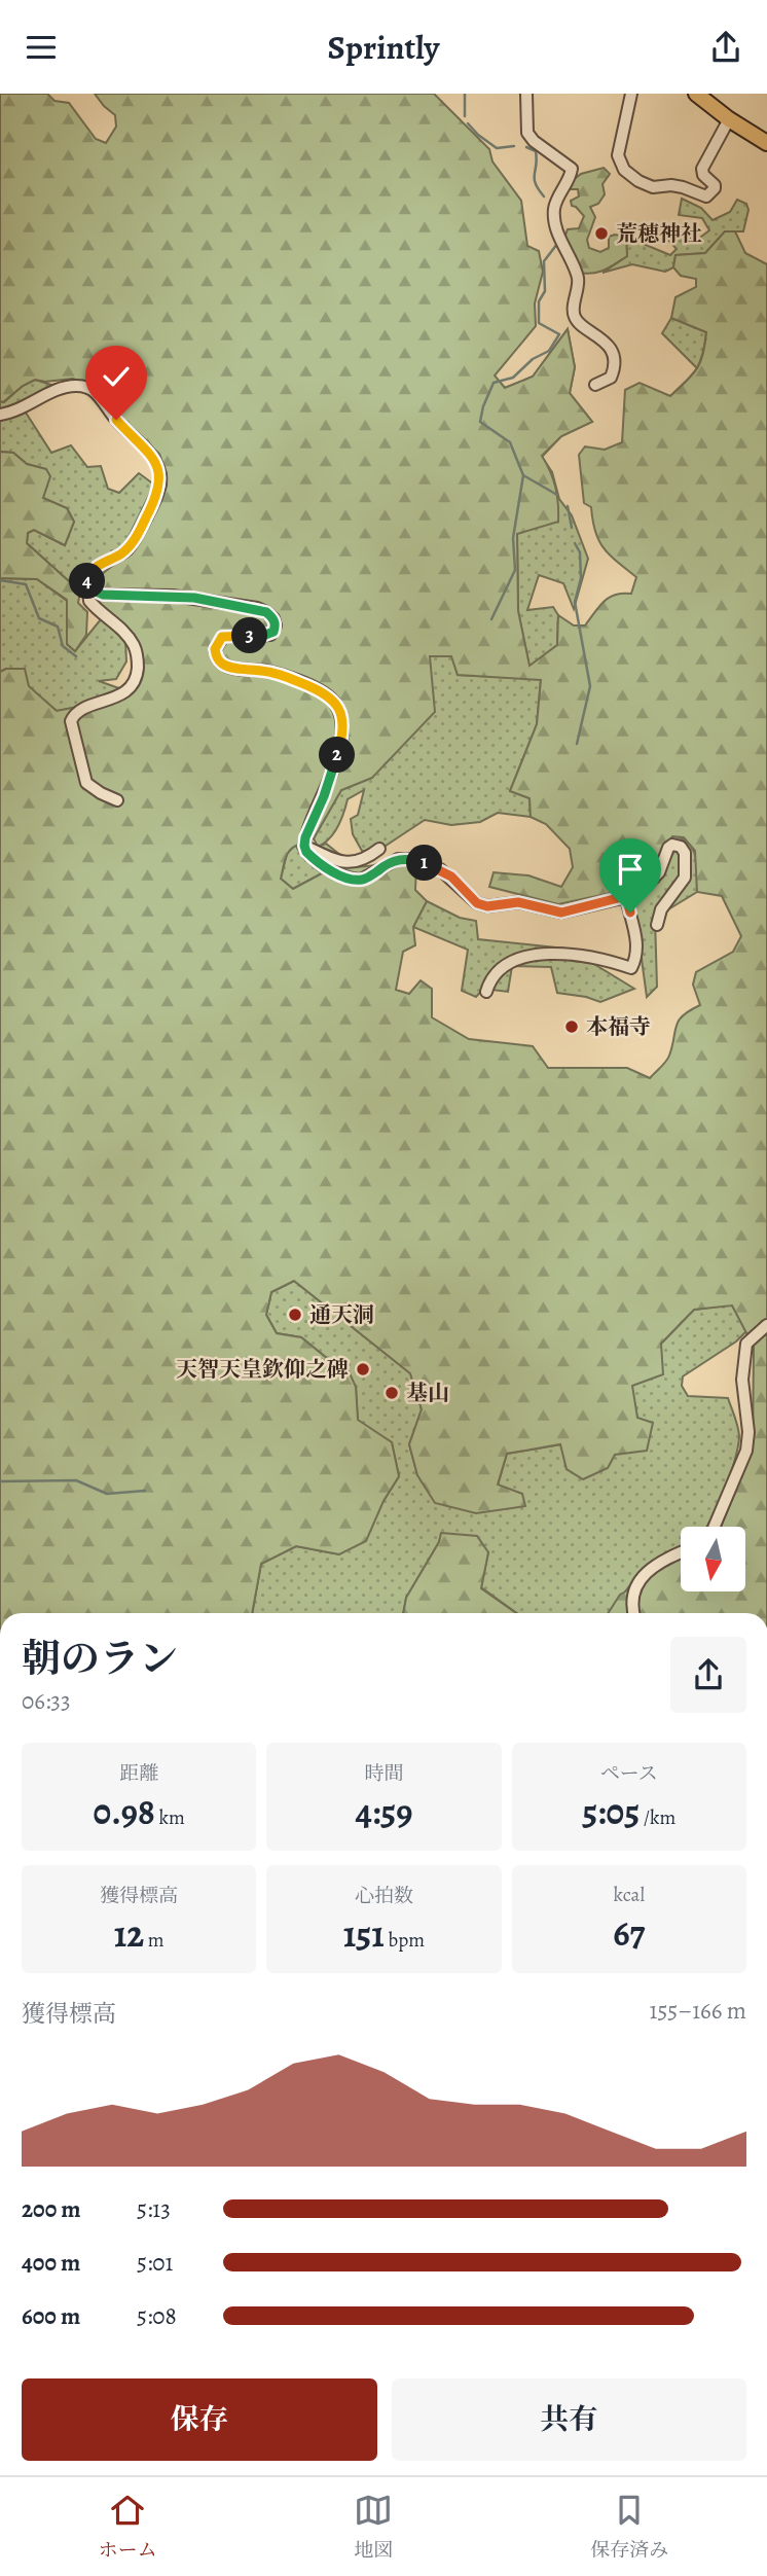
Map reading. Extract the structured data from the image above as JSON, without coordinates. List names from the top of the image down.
{
  "places": [
    "荒穂神社",
    "本福寺",
    "通天洞",
    "天智天皇欽仰之碑",
    "基山"
  ],
  "north": "bottom",
  "page": {
    "header": "Sprintly",
    "pins": [
      "4",
      "3",
      "2",
      "1"
    ],
    "heading": ["朝のラン", "06:33"],
    "stats": [
      ["距離", "0.98 km"],
      ["時間", "4:59"],
      ["ペース", "5:05 /km"],
      ["獲得標高", "12 m"],
      ["心拍数", "151 bpm"],
      ["kcal", "67"]
    ],
    "chart": ["獲得標高", "155–166 m"],
    "list": [
      {
        "name": "200 m",
        "note": "5:13"
      },
      {
        "name": "400 m",
        "note": "5:01"
      },
      {
        "name": "600 m",
        "note": "5:08"
      }
    ],
    "buttons": ["保存", "共有"],
    "tabs": ["ホーム", "地図", "保存済み"]
  }
}
